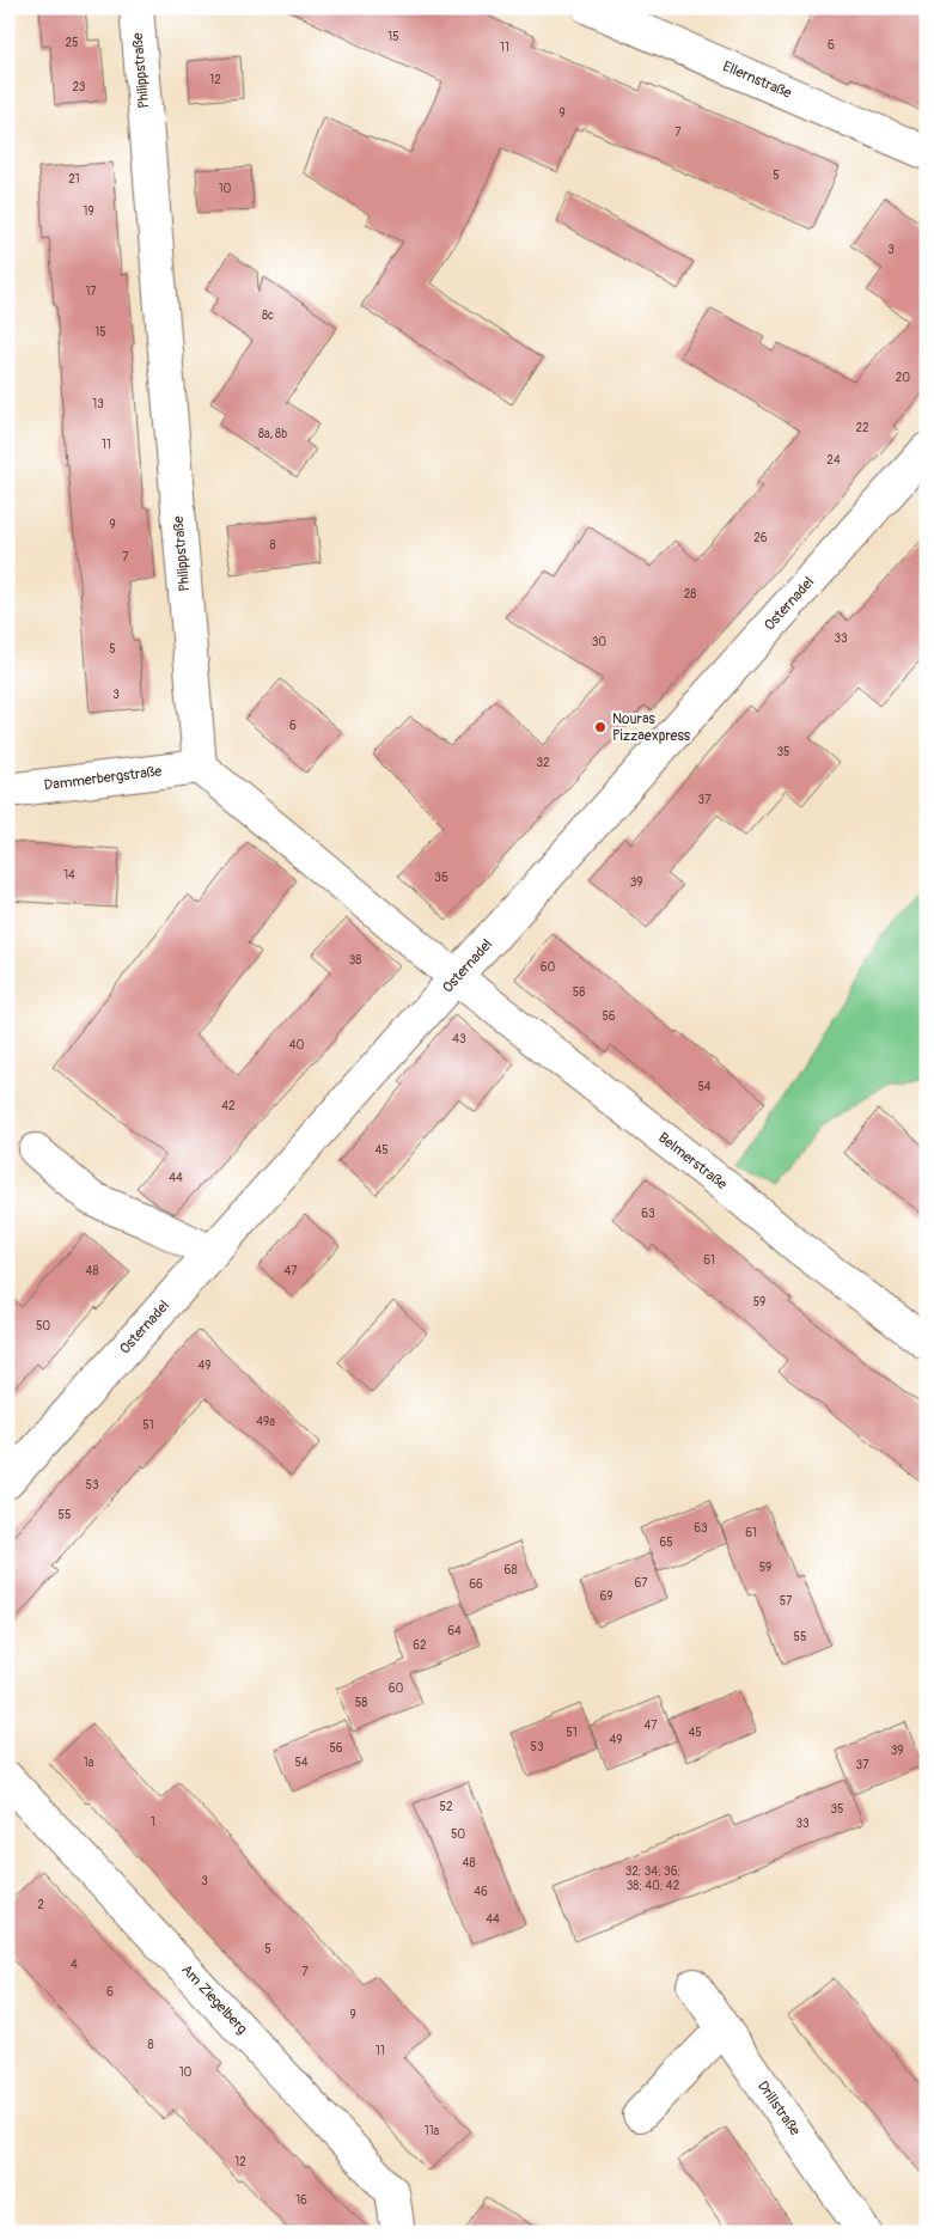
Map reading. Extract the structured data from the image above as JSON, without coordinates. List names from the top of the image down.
{
  "streets": {
    "street": [
      "Philippstraße",
      "Ellernstraße",
      "Osternadel",
      "Dammerbergstraße",
      "Belmerstraße",
      "Am Ziegelberg",
      "Drillstraße"
    ]
  },
  "crossings": [
    ["Philippstraße", "Dammerbergstraße"],
    ["Osternadel", "Belmerstraße"]
  ],
  "places": ["Nouras Pizzaexpress"],
  "house_numbers": [
    "15",
    "25",
    "6",
    "11",
    "12",
    "23",
    "9",
    "7",
    "5",
    "21",
    "10",
    "19",
    "3",
    "17",
    "8c",
    "15",
    "20",
    "13",
    "22",
    "8a, 8b",
    "11",
    "24",
    "9",
    "26",
    "8",
    "7",
    "28",
    "33",
    "30",
    "5",
    "3",
    "6",
    "35",
    "32",
    "37",
    "14",
    "36",
    "39",
    "38",
    "60",
    "58",
    "56",
    "43",
    "40",
    "54",
    "42",
    "45",
    "44",
    "63",
    "61",
    "48",
    "47",
    "59",
    "50",
    "49",
    "49a",
    "51",
    "53",
    "55",
    "63",
    "61",
    "65",
    "59",
    "68",
    "67",
    "66",
    "69",
    "57",
    "64",
    "55",
    "62",
    "60",
    "58",
    "47",
    "51",
    "45",
    "49",
    "53",
    "56",
    "39",
    "1a",
    "54",
    "37",
    "52",
    "35",
    "1",
    "33",
    "50",
    "48",
    "32; 34; 36; 38; 40; 42",
    "3",
    "46",
    "2",
    "44",
    "5",
    "4",
    "7",
    "6",
    "9",
    "8",
    "11",
    "10",
    "11a",
    "12",
    "16"
  ]
}
